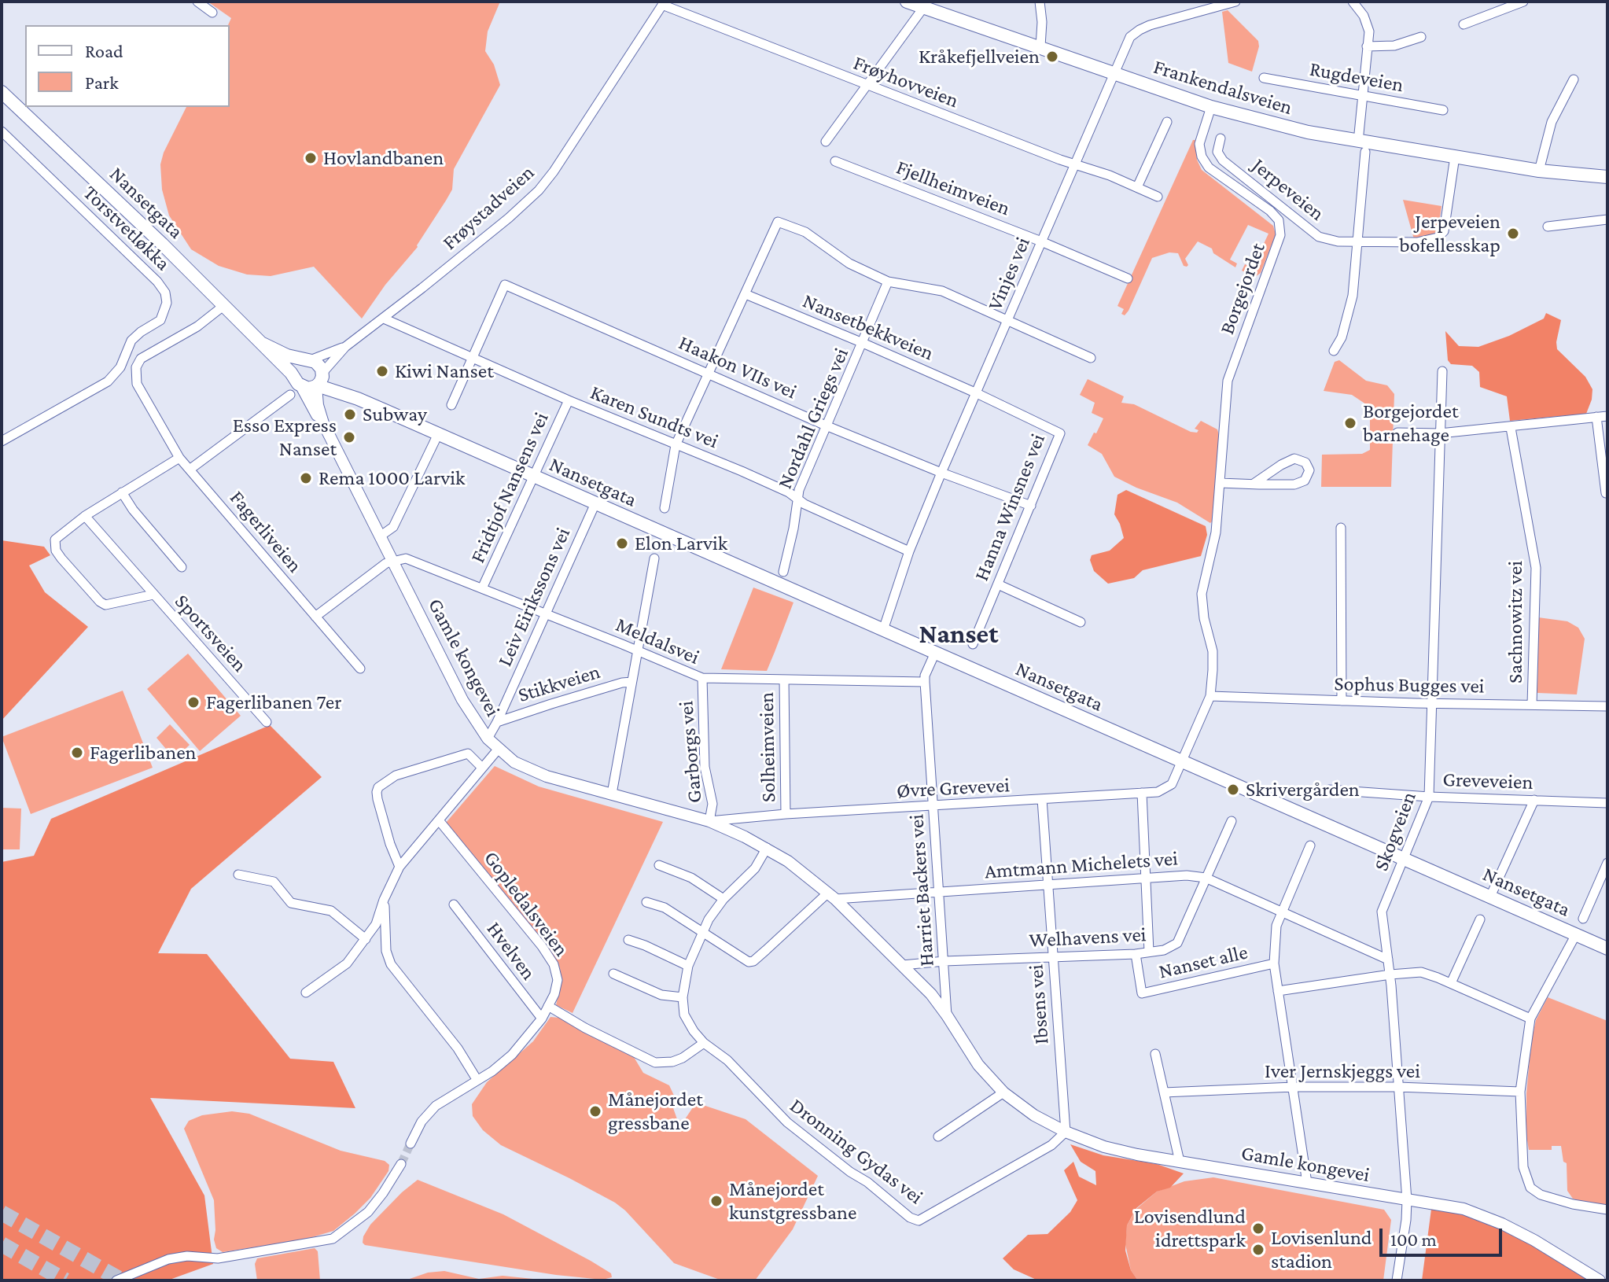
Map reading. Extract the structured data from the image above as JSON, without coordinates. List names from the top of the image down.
{
  "streets": {
    "main road": ["Frankendalsveien", "Nansetgata"],
    "street": [
      "Rugdeveien",
      "Frøyhovveien",
      "Fjellheimveien",
      "Jerpeveien",
      "Frøystadveien",
      "Torstvetløkka",
      "Vinjes vei",
      "Borgejordet",
      "Nansetbekkveien",
      "Haakon VIIs vei",
      "Karen Sundts vei",
      "Nordahl Griegs vei",
      "Fridtjof Nansens vei",
      "Hanna Winsnes vei",
      "Fagerliveien",
      "Leiv Eirikssons vei",
      "Sachnowitz vei",
      "Sportsveien",
      "Meldalsvei",
      "Gamle kongevei",
      "Stikkveien",
      "Sophus Bugges vei",
      "Solheimveien",
      "Garborgs vei",
      "Greveveien",
      "Øvre Grevevei",
      "Skogveien",
      "Amtmann Michelets vei",
      "Harriet Backers vei",
      "Gopledalsveien",
      "Welhavens vei",
      "Hvelven",
      "Nanset alle",
      "Ibsens vei",
      "Iver Jernskjeggs vei",
      "Dronning Gydas vei"
    ]
  },
  "crossings": [
    ["Frøyhovveien", "Frøystadveien"],
    ["Frøyhovveien", "Vinjes vei"],
    ["Frankendalsveien", "Jerpeveien"],
    ["Frankendalsveien", "Vinjes vei"],
    ["Frankendalsveien", "Borgejordet"],
    ["Fjellheimveien", "Vinjes vei"],
    ["Nansetgata", "Frøystadveien"],
    ["Nansetgata", "Vinjes vei"],
    ["Nansetgata", "Borgejordet"],
    ["Nansetgata", "Fridtjof Nansens vei"],
    ["Nansetgata", "Fagerliveien"],
    ["Nansetgata", "Leiv Eirikssons vei"],
    ["Nansetgata", "Gamle kongevei"],
    ["Nansetgata", "Øvre Grevevei"],
    ["Nansetgata", "Skogveien"],
    ["Nansetgata", "Harriet Backers vei"],
    ["Frøystadveien", "Karen Sundts vei"],
    ["Frøystadveien", "Gamle kongevei"],
    ["Vinjes vei", "Nansetbekkveien"],
    ["Vinjes vei", "Haakon VIIs vei"],
    ["Vinjes vei", "Karen Sundts vei"],
    ["Vinjes vei", "Hanna Winsnes vei"],
    ["Borgejordet", "Sophus Bugges vei"],
    ["Borgejordet", "Øvre Grevevei"],
    ["Nansetbekkveien", "Nordahl Griegs vei"],
    ["Nansetbekkveien", "Hanna Winsnes vei"],
    ["Haakon VIIs vei", "Karen Sundts vei"],
    ["Haakon VIIs vei", "Nordahl Griegs vei"],
    ["Haakon VIIs vei", "Hanna Winsnes vei"],
    ["Karen Sundts vei", "Nordahl Griegs vei"],
    ["Karen Sundts vei", "Fridtjof Nansens vei"],
    ["Fridtjof Nansens vei", "Meldalsvei"],
    ["Fagerliveien", "Sportsveien"],
    ["Leiv Eirikssons vei", "Meldalsvei"],
    ["Leiv Eirikssons vei", "Gamle kongevei"],
    ["Leiv Eirikssons vei", "Stikkveien"],
    ["Sachnowitz vei", "Sophus Bugges vei"],
    ["Meldalsvei", "Gamle kongevei"],
    ["Meldalsvei", "Solheimveien"],
    ["Meldalsvei", "Garborgs vei"],
    ["Meldalsvei", "Harriet Backers vei"],
    ["Gamle kongevei", "Garborgs vei"],
    ["Gamle kongevei", "Øvre Grevevei"],
    ["Gamle kongevei", "Skogveien"],
    ["Gamle kongevei", "Amtmann Michelets vei"],
    ["Gamle kongevei", "Harriet Backers vei"],
    ["Gamle kongevei", "Welhavens vei"],
    ["Gamle kongevei", "Ibsens vei"],
    ["Gamle kongevei", "Dronning Gydas vei"],
    ["Sophus Bugges vei", "Skogveien"],
    ["Solheimveien", "Øvre Grevevei"],
    ["Garborgs vei", "Øvre Grevevei"],
    ["Greveveien", "Skogveien"],
    ["Øvre Grevevei", "Harriet Backers vei"],
    ["Øvre Grevevei", "Ibsens vei"],
    ["Skogveien", "Amtmann Michelets vei"],
    ["Skogveien", "Iver Jernskjeggs vei"],
    ["Amtmann Michelets vei", "Harriet Backers vei"],
    ["Amtmann Michelets vei", "Welhavens vei"],
    ["Amtmann Michelets vei", "Ibsens vei"],
    ["Harriet Backers vei", "Welhavens vei"],
    ["Gopledalsveien", "Hvelven"],
    ["Welhavens vei", "Nanset alle"],
    ["Welhavens vei", "Ibsens vei"],
    ["Ibsens vei", "Dronning Gydas vei"]
  ],
  "districts": ["Nanset"],
  "places": [
    "Kråkefjellveien",
    "Hovlandbanen",
    "Jerpeveien bofellesskap",
    "Kiwi Nanset",
    "Subway",
    "Borgejordet barnehage",
    "Esso Express Nanset",
    "Rema 1000 Larvik",
    "Elon Larvik",
    "Fagerlibanen 7er",
    "Fagerlibanen",
    "Skrivergården",
    "Månejordet gressbane",
    "Månejordet kunstgressbane",
    "Lovisendlund idrettspark",
    "Lovisenlund stadion"
  ],
  "legend": ["Road", "Park"],
  "scale_bar": "100 m"
}
